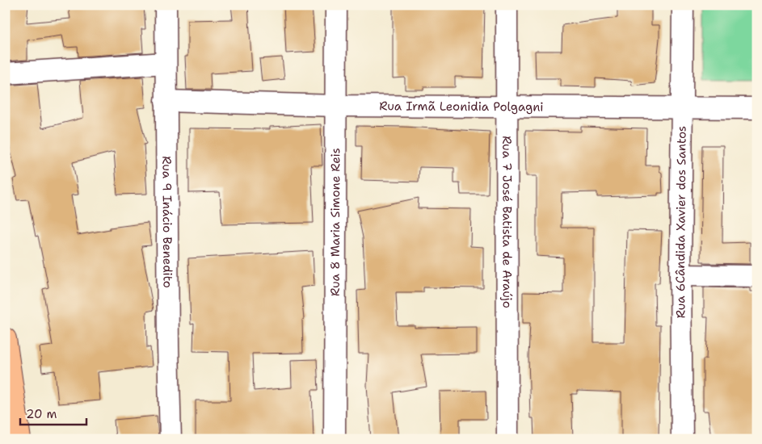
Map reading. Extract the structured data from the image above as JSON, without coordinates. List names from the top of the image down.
{
  "streets": {
    "street": [
      "Rua Irmã Leonidia Polgagni",
      "Rua 9 Inácio Benedito",
      "Rua 8 Maria Simone Reis",
      "Rua 7 José Batista de Araújo",
      "Rua 6Cândida Xavier dos Santos"
    ]
  },
  "crossings": [
    ["Rua Irmã Leonidia Polgagni", "Rua 9 Inácio Benedito"],
    ["Rua Irmã Leonidia Polgagni", "Rua 8 Maria Simone Reis"],
    ["Rua Irmã Leonidia Polgagni", "Rua 7 José Batista de Araújo"],
    ["Rua Irmã Leonidia Polgagni", "Rua 6Cândida Xavier dos Santos"]
  ],
  "scale_bar": "20 m"
}
